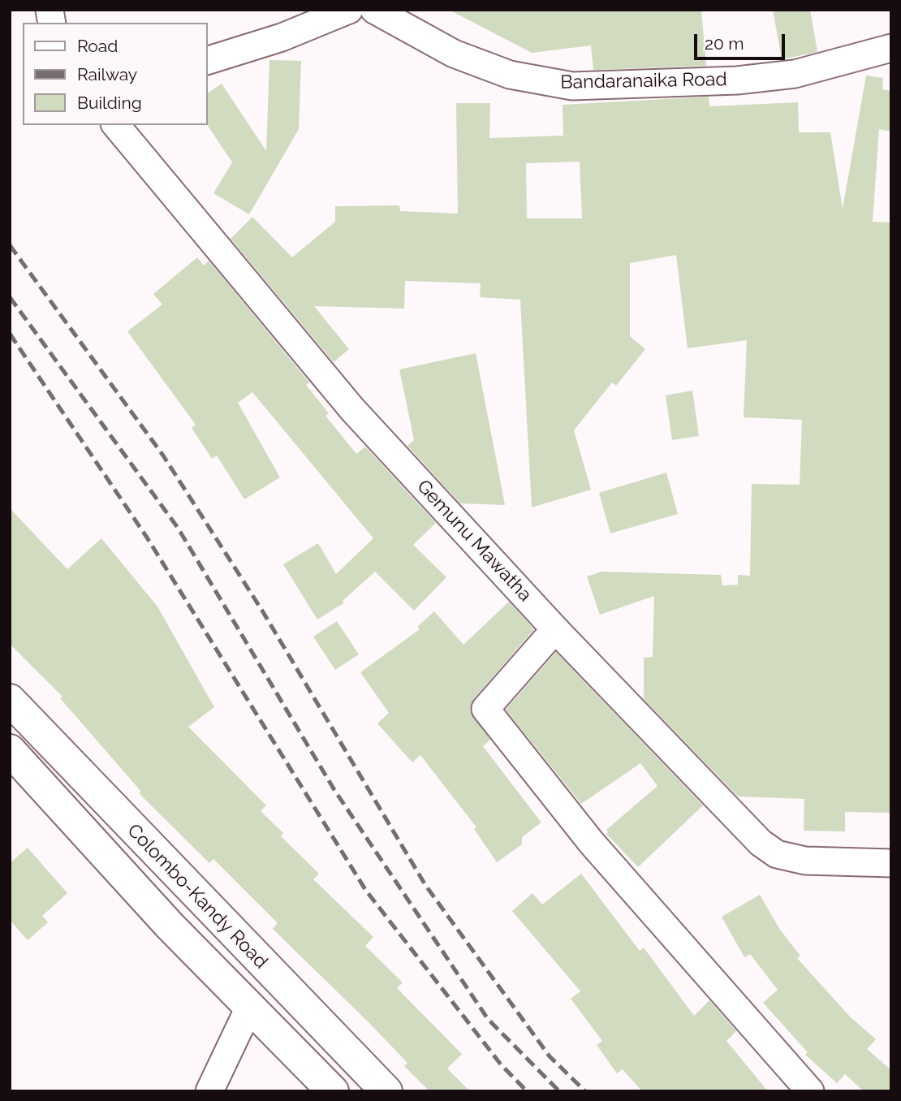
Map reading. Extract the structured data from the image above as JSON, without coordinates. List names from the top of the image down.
{
  "streets": {
    "highway": ["Colombo-Kandy Road"],
    "street": ["Bandaranaika Road", "Gemunu Mawatha"]
  },
  "legend": ["Road", "Railway", "Building"],
  "scale_bar": "20 m"
}
